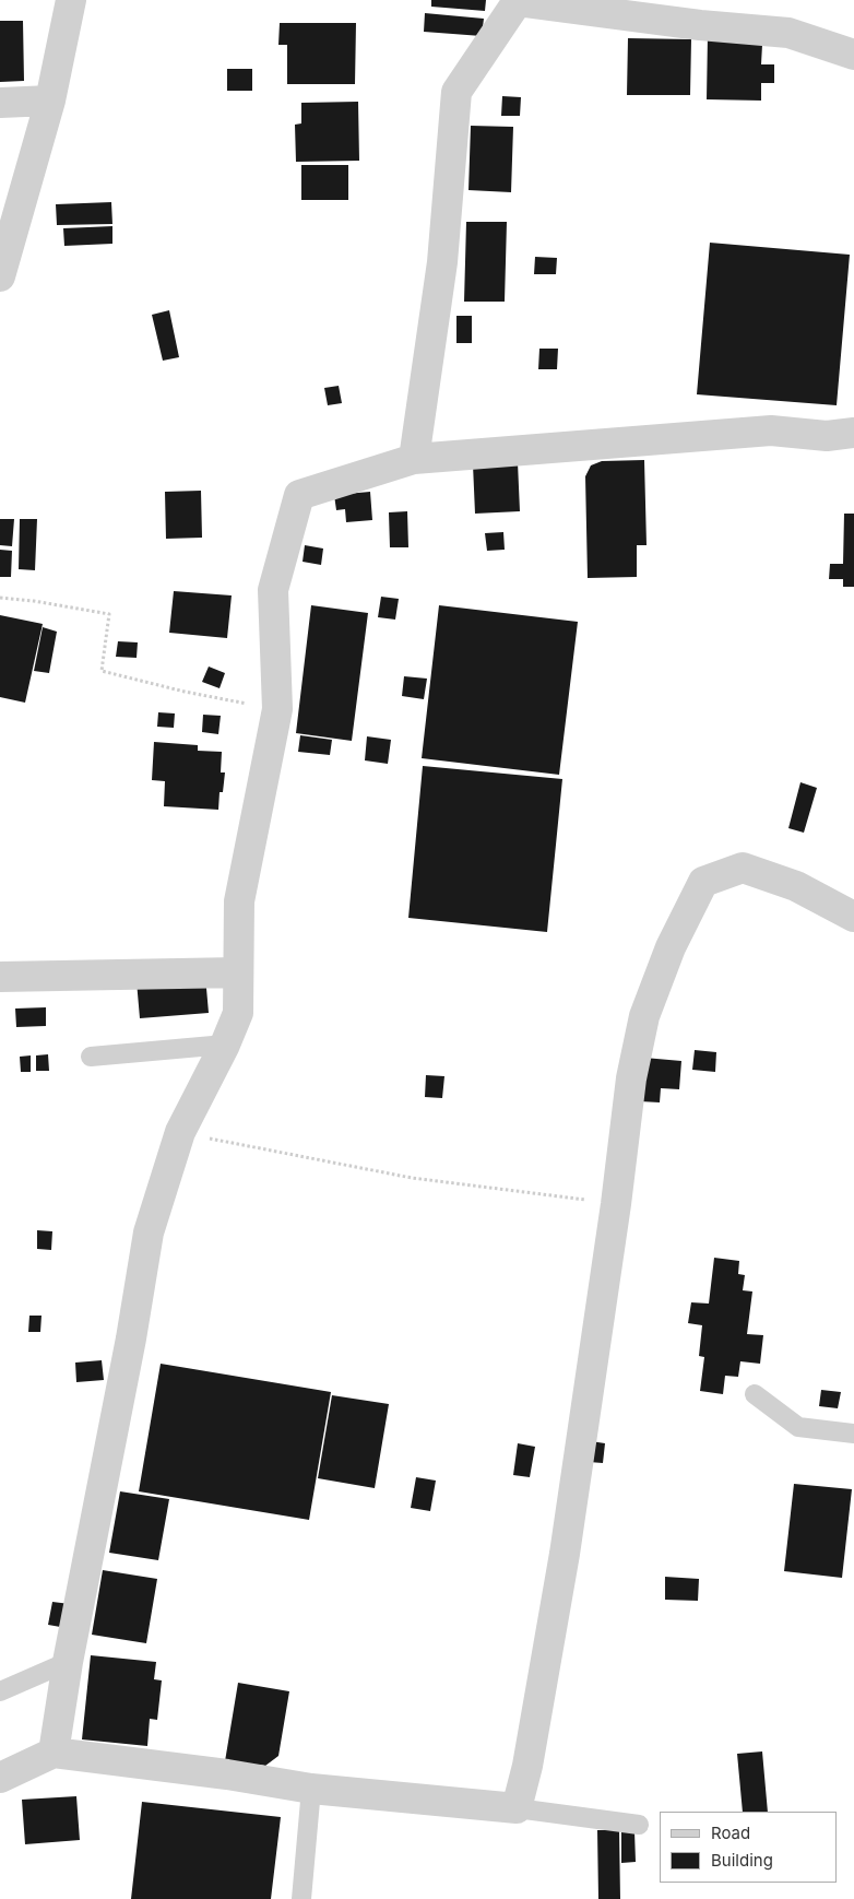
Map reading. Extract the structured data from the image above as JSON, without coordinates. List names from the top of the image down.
{
  "legend": ["Road", "Building"]
}
